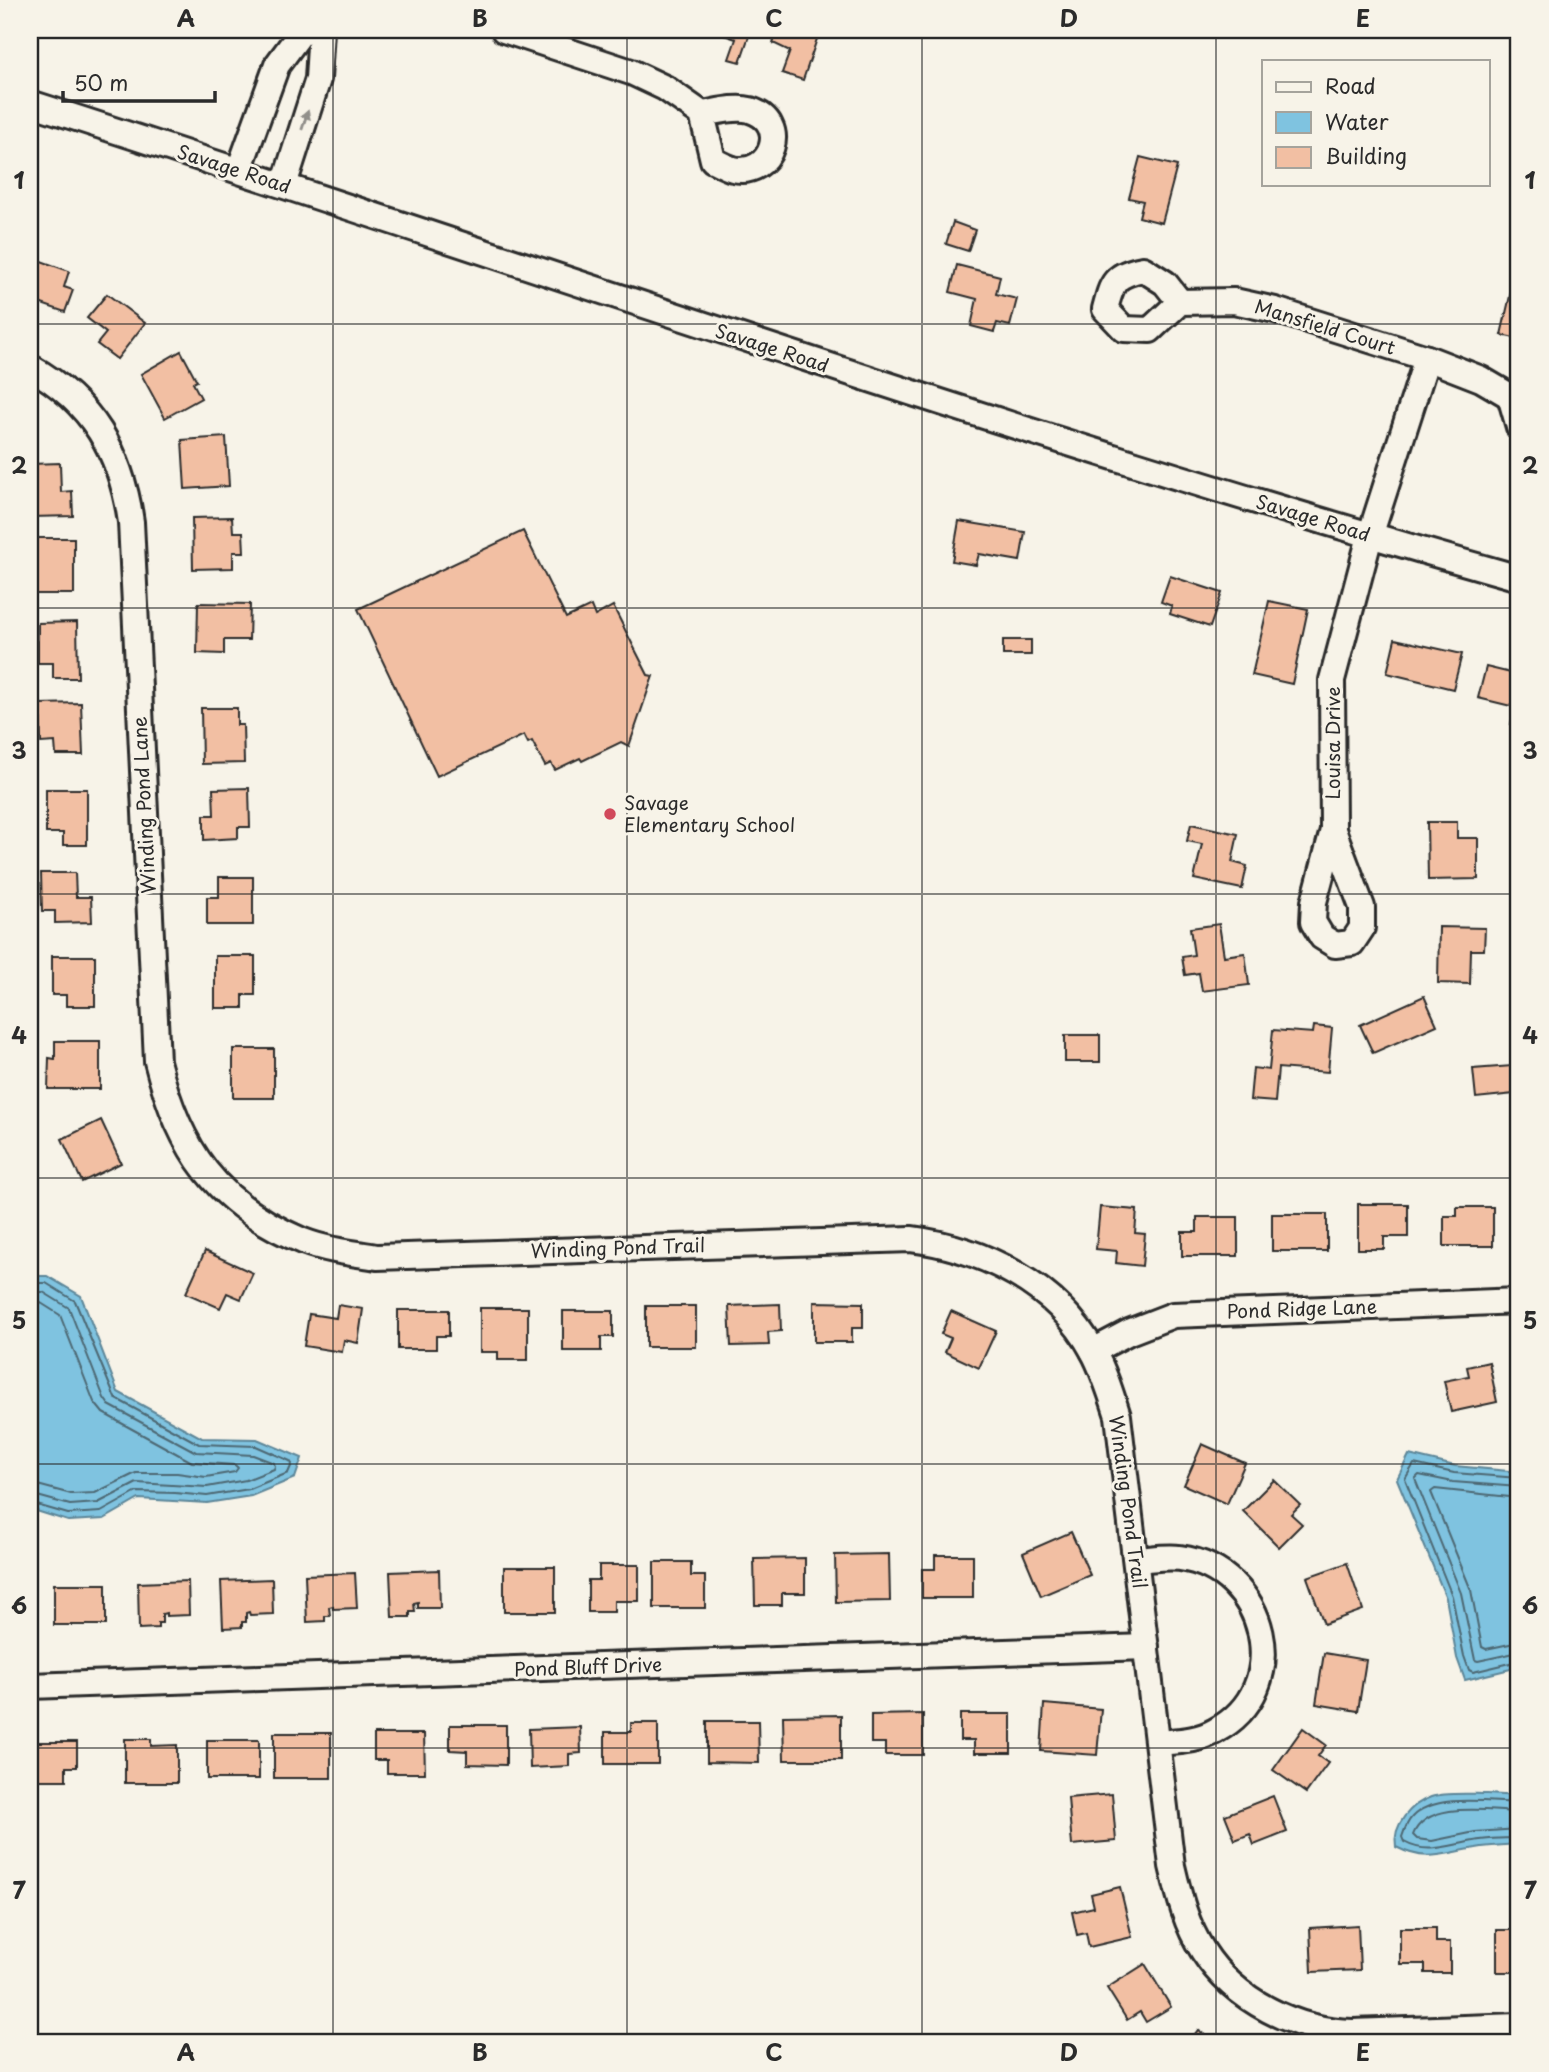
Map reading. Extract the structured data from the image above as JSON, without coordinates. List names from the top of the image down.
{
  "streets": {
    "street": [
      "Savage Road",
      "Mansfield Court",
      "Louisa Drive",
      "Winding Pond Lane",
      "Winding Pond Trail",
      "Pond Ridge Lane",
      "Pond Bluff Drive"
    ]
  },
  "crossings": [
    ["Savage Road", "Louisa Drive"],
    ["Winding Pond Lane", "Winding Pond Trail"],
    ["Winding Pond Trail", "Pond Ridge Lane"],
    ["Winding Pond Trail", "Pond Bluff Drive"]
  ],
  "places": ["Savage Elementary School"],
  "legend": ["Road", "Water", "Building"],
  "scale_bar": "50 m",
  "grid": {
    "columns": [
      "A",
      "B",
      "C",
      "D",
      "E"
    ],
    "rows": [
      "1",
      "2",
      "3",
      "4",
      "5",
      "6",
      "7"
    ]
  }
}
